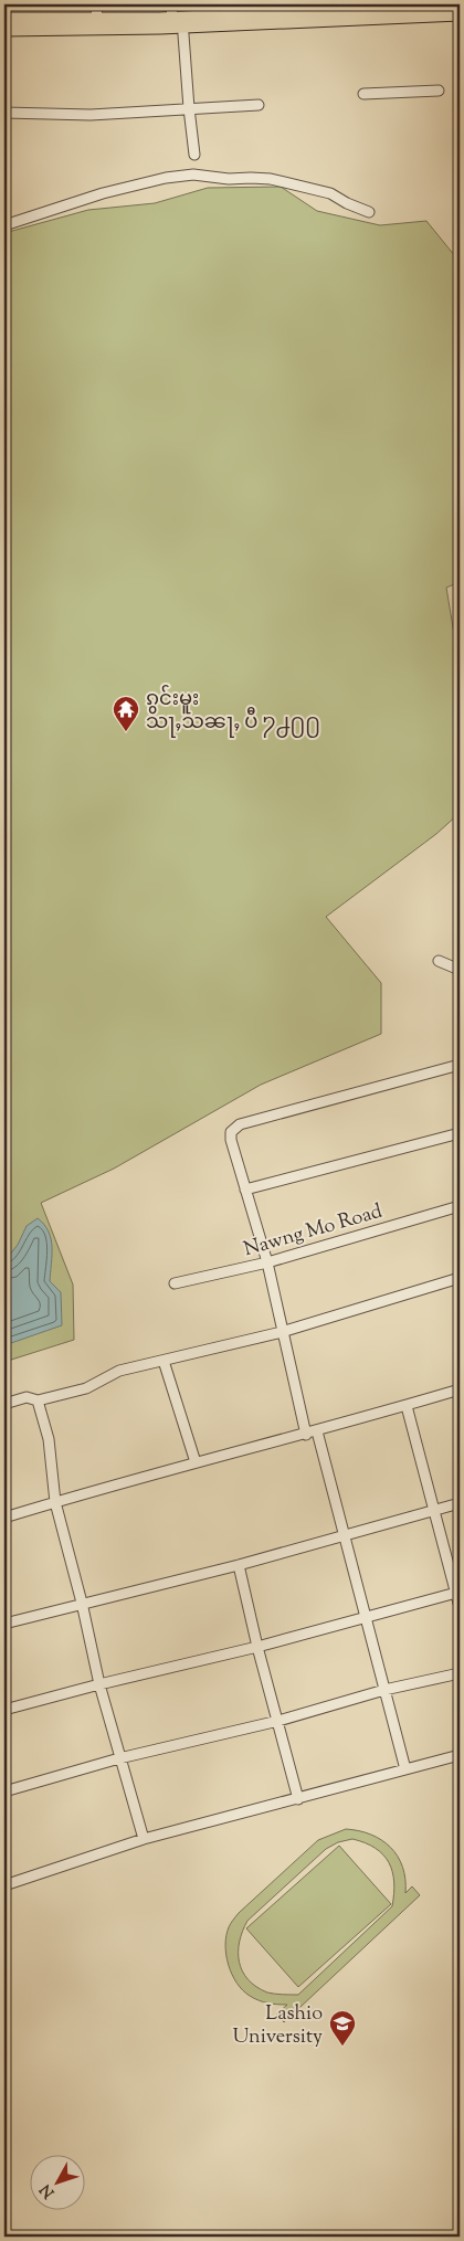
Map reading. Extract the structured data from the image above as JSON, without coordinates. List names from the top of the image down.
{
  "streets": {
    "street": ["Nawng Mo Road"]
  },
  "places": {
    "temple": ["ၵွင်းမူး သႃႇသၼႃႇ ပီ ႒႕႐႐"],
    "school or university": ["Lashio University"]
  },
  "north": "bottom left"
}
